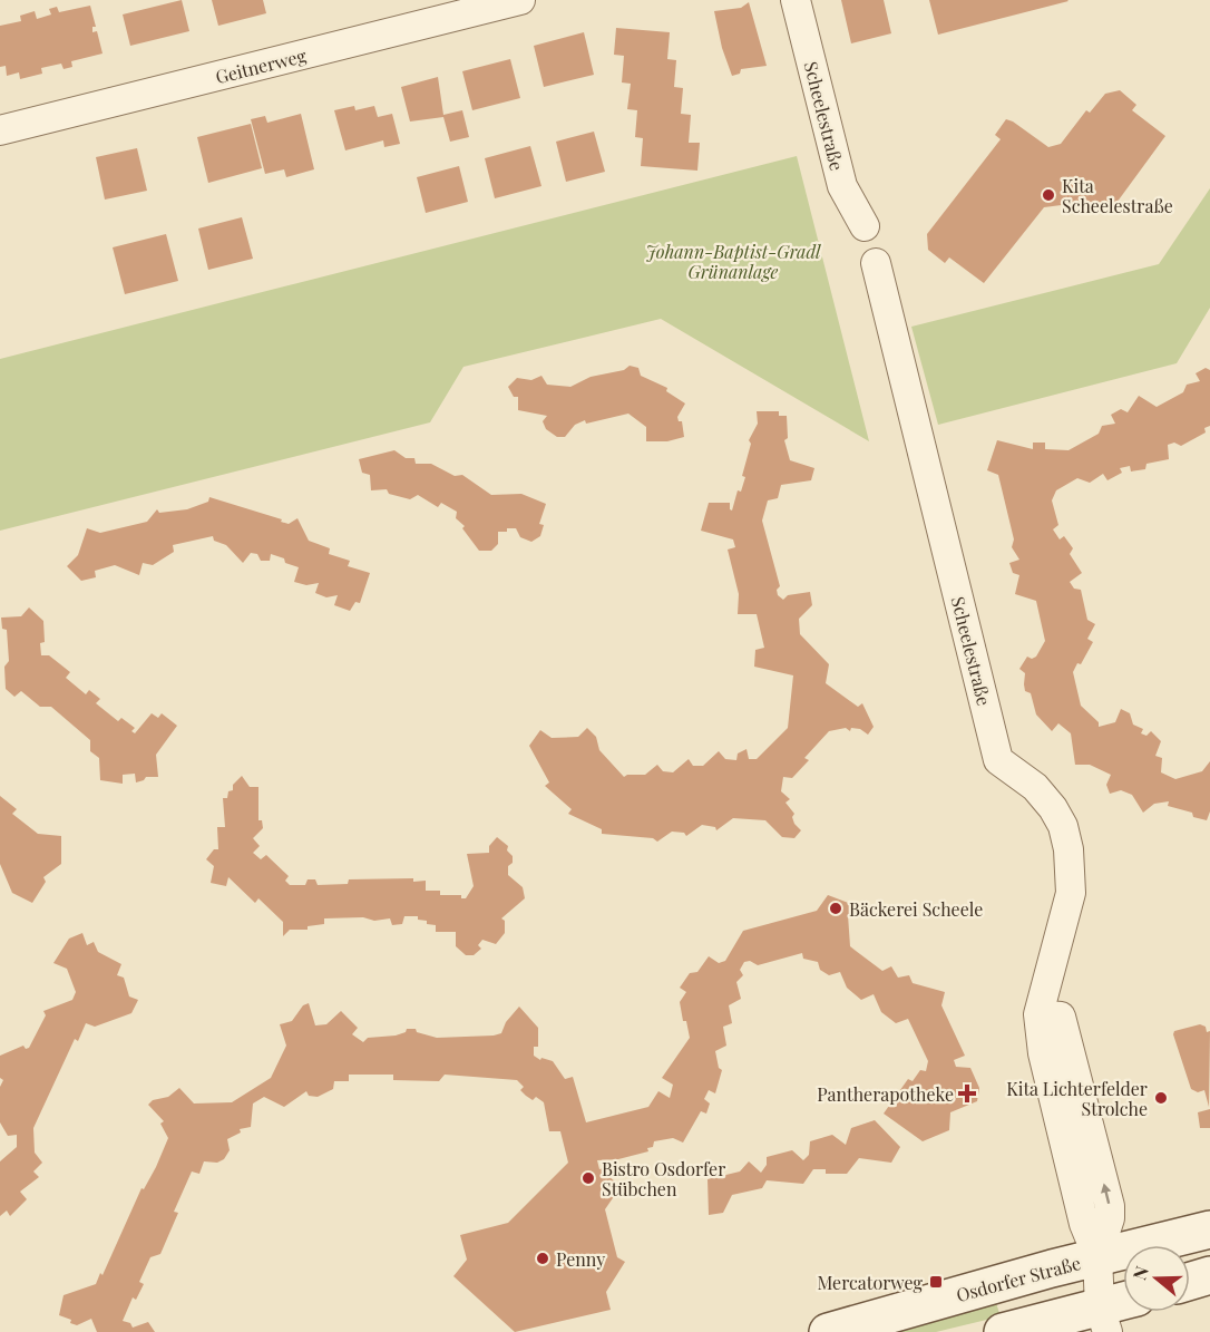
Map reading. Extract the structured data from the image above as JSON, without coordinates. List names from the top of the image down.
{
  "streets": {
    "street": ["Geitnerweg", "Scheelestraße", "Osdorfer Straße"]
  },
  "crossings": [
    ["Scheelestraße", "Osdorfer Straße"]
  ],
  "parks": ["Johann-Baptist-Gradl Grünanlage"],
  "places": {
    "other": [
      "Kita Scheelestraße",
      "Bäckerei Scheele",
      "Kita Lichterfelder Strolche",
      "Bistro Osdorfer Stübchen",
      "Penny"
    ],
    "health": ["Pantherapotheke"],
    "transit": ["Mercatorweg"]
  },
  "north": "left"
}
